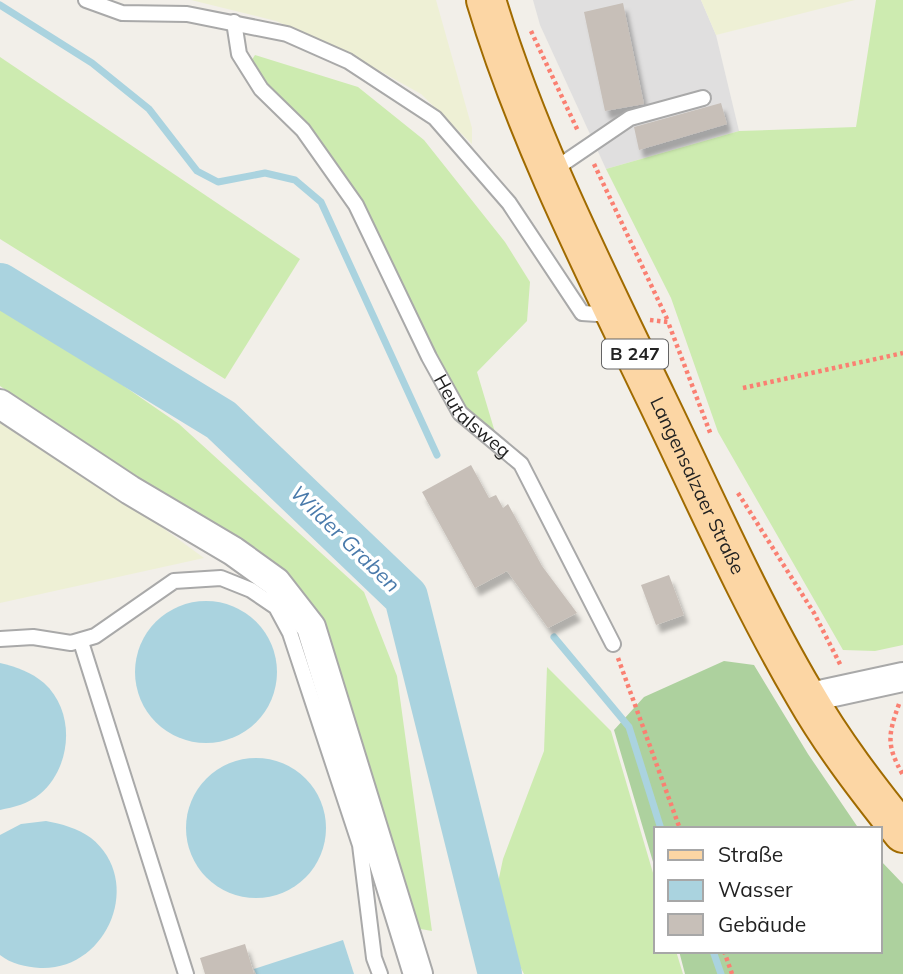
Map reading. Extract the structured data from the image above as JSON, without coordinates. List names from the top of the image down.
{
  "streets": {
    "main road": ["B 247", "Langensalzaer Straße"],
    "lane": ["Heutalsweg"]
  },
  "water": ["Wilder Graben"],
  "legend": ["Straße", "Wasser", "Gebäude"]
}
